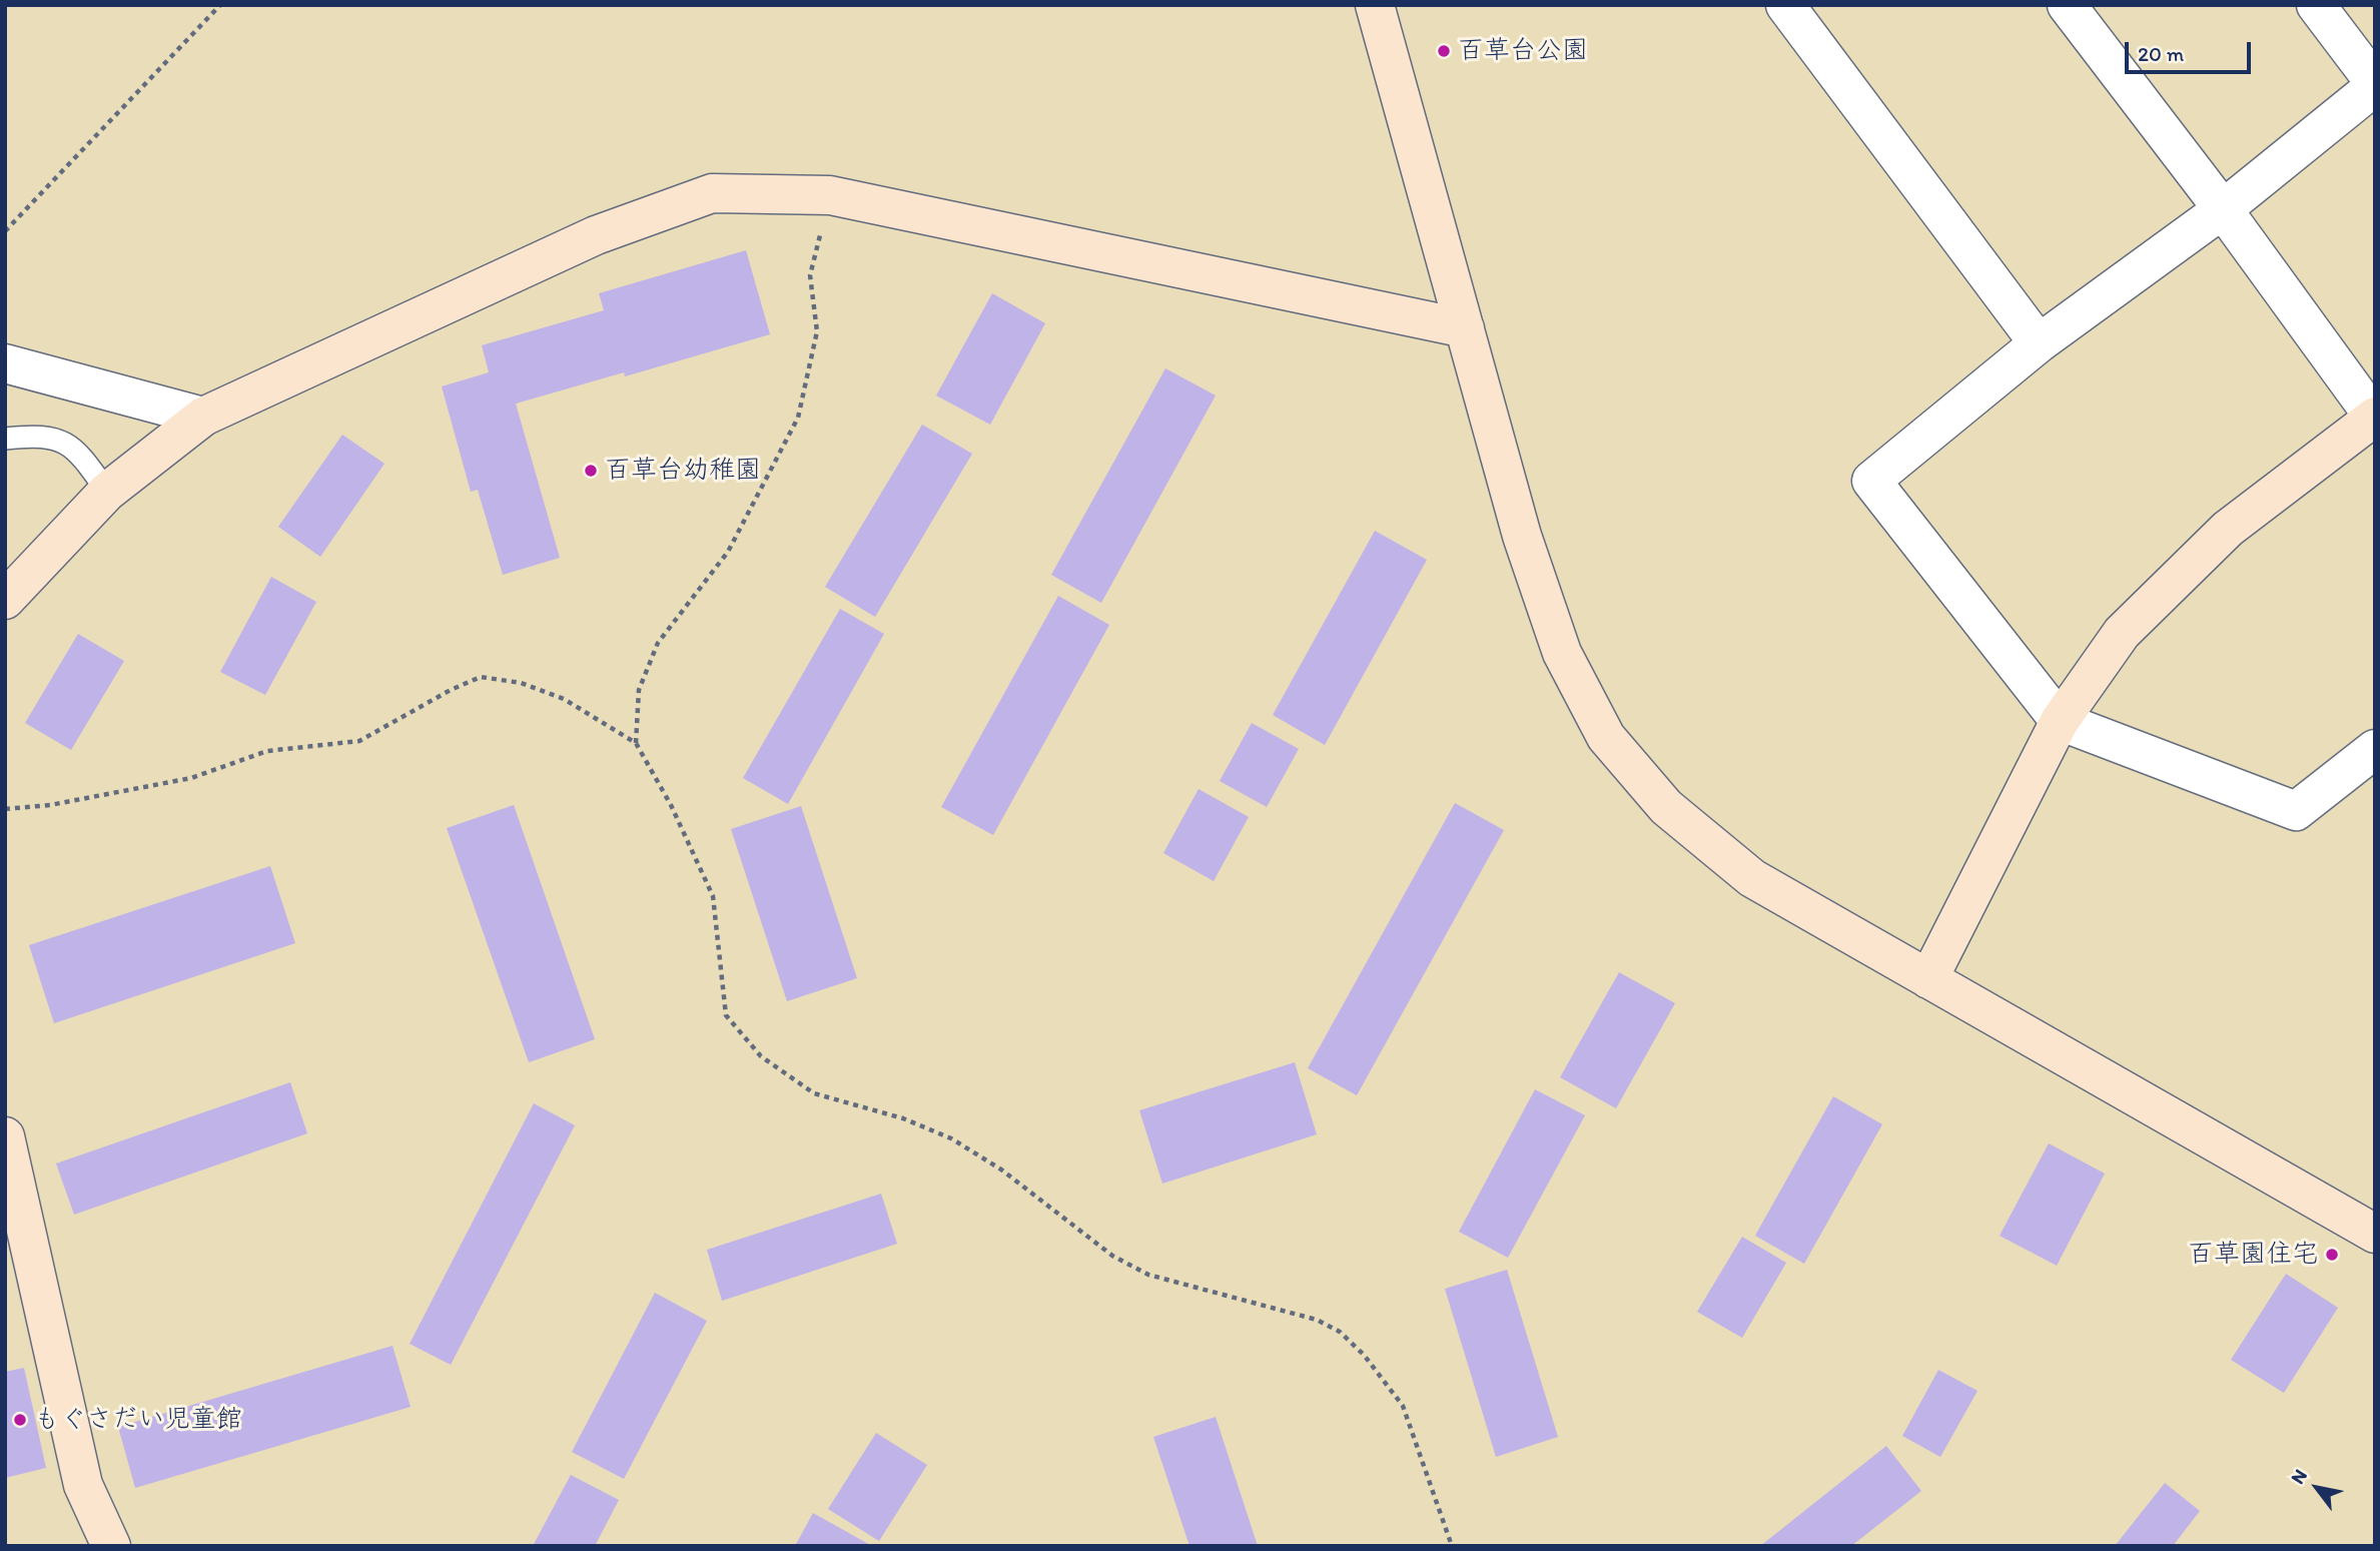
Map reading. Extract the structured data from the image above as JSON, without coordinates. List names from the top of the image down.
{
  "places": [
    "百草台公園",
    "百草台幼稚園",
    "百草園住宅",
    "もぐさだい児童館"
  ],
  "scale_bar": "20 m",
  "north": "top left"
}
